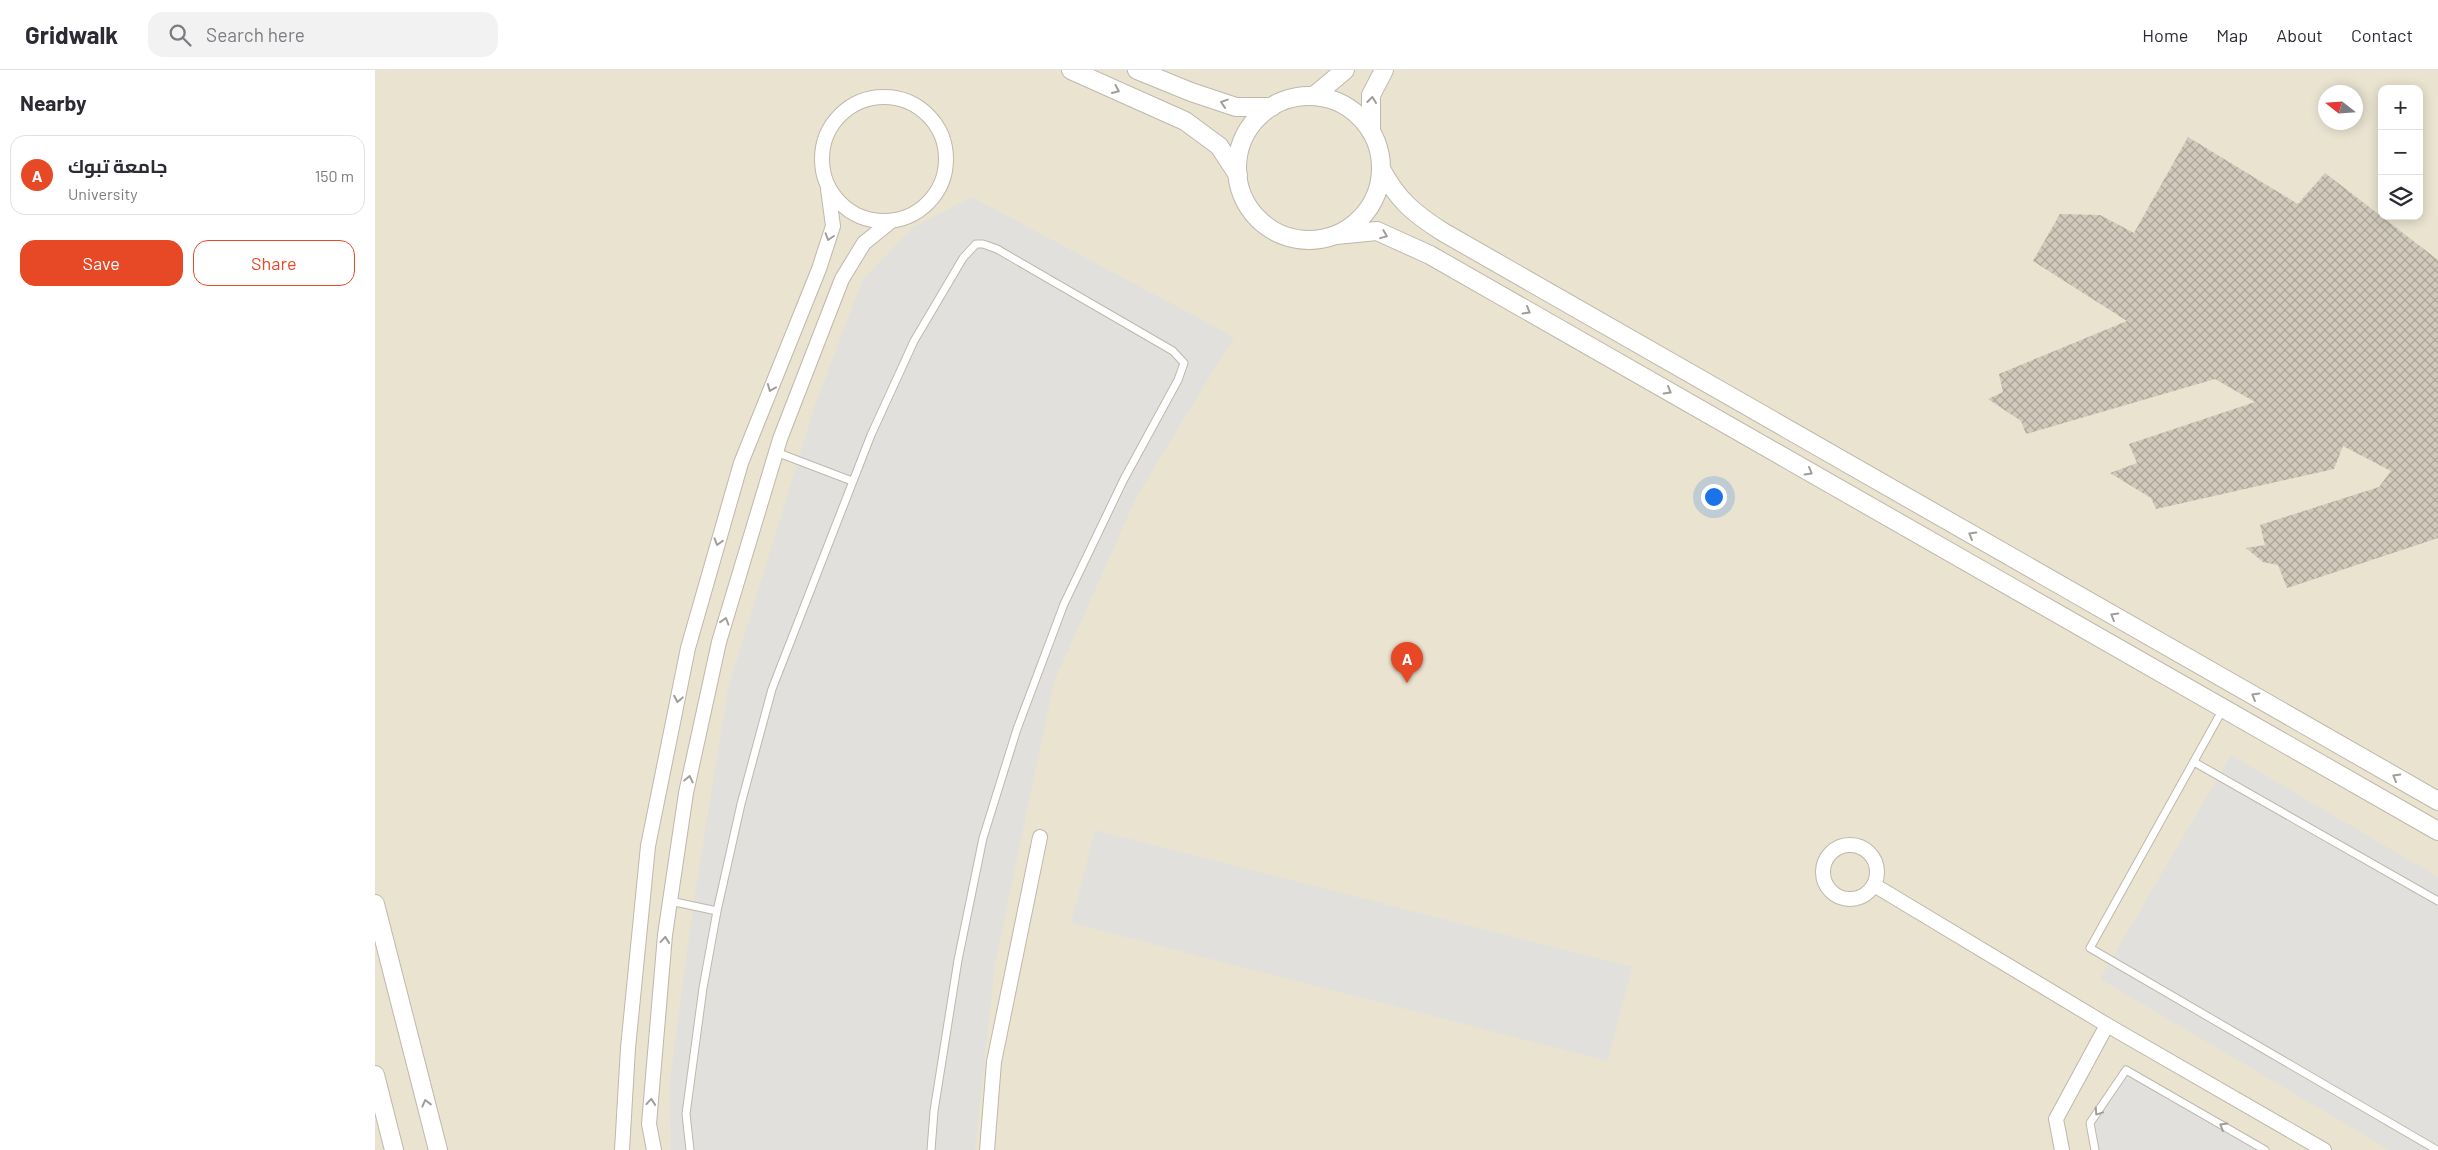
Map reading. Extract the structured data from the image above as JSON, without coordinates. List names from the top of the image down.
{
  "north": "left",
  "page": {
    "header": "Gridwalk",
    "search": "Search here",
    "nav": [
      "Home",
      "Map",
      "About",
      "Contact"
    ],
    "heading": "Nearby",
    "map_buttons": ["+", "−"],
    "list": [
      {
        "mark": "A",
        "name": "جامعة تبوك",
        "note": "University",
        "value": "150 m"
      }
    ],
    "buttons": ["Save", "Share"],
    "pins": "A"
  }
}
